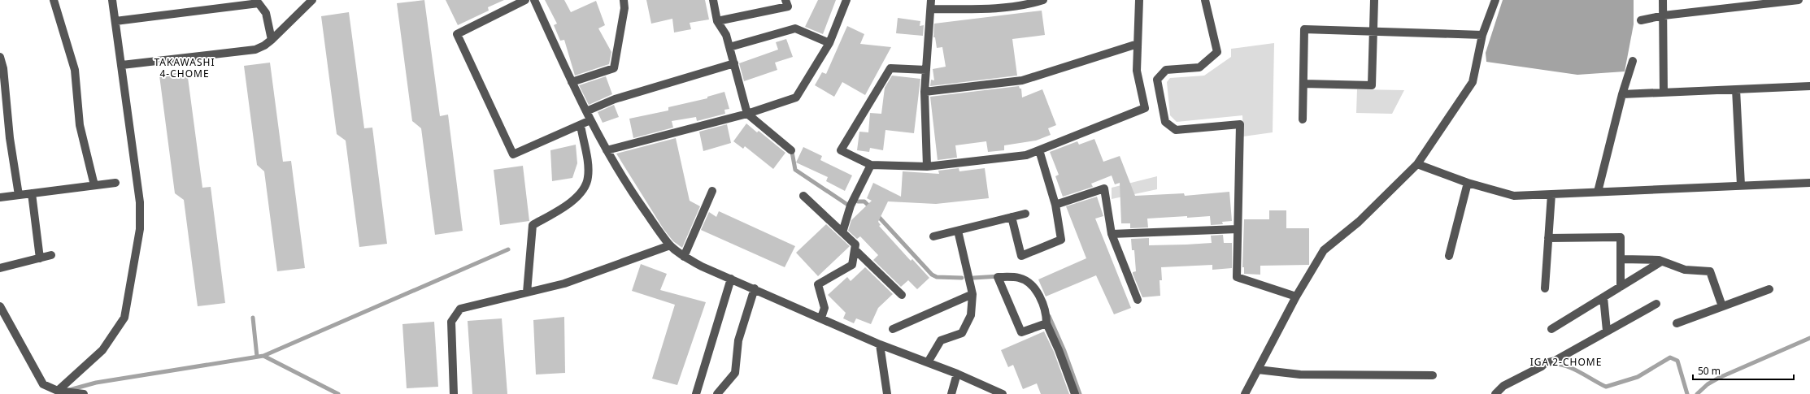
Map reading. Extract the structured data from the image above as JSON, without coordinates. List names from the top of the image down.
{
  "districts": ["TAKAWASHI 4-CHOME", "IGA 2-CHOME"],
  "scale_bar": "50 m"
}
